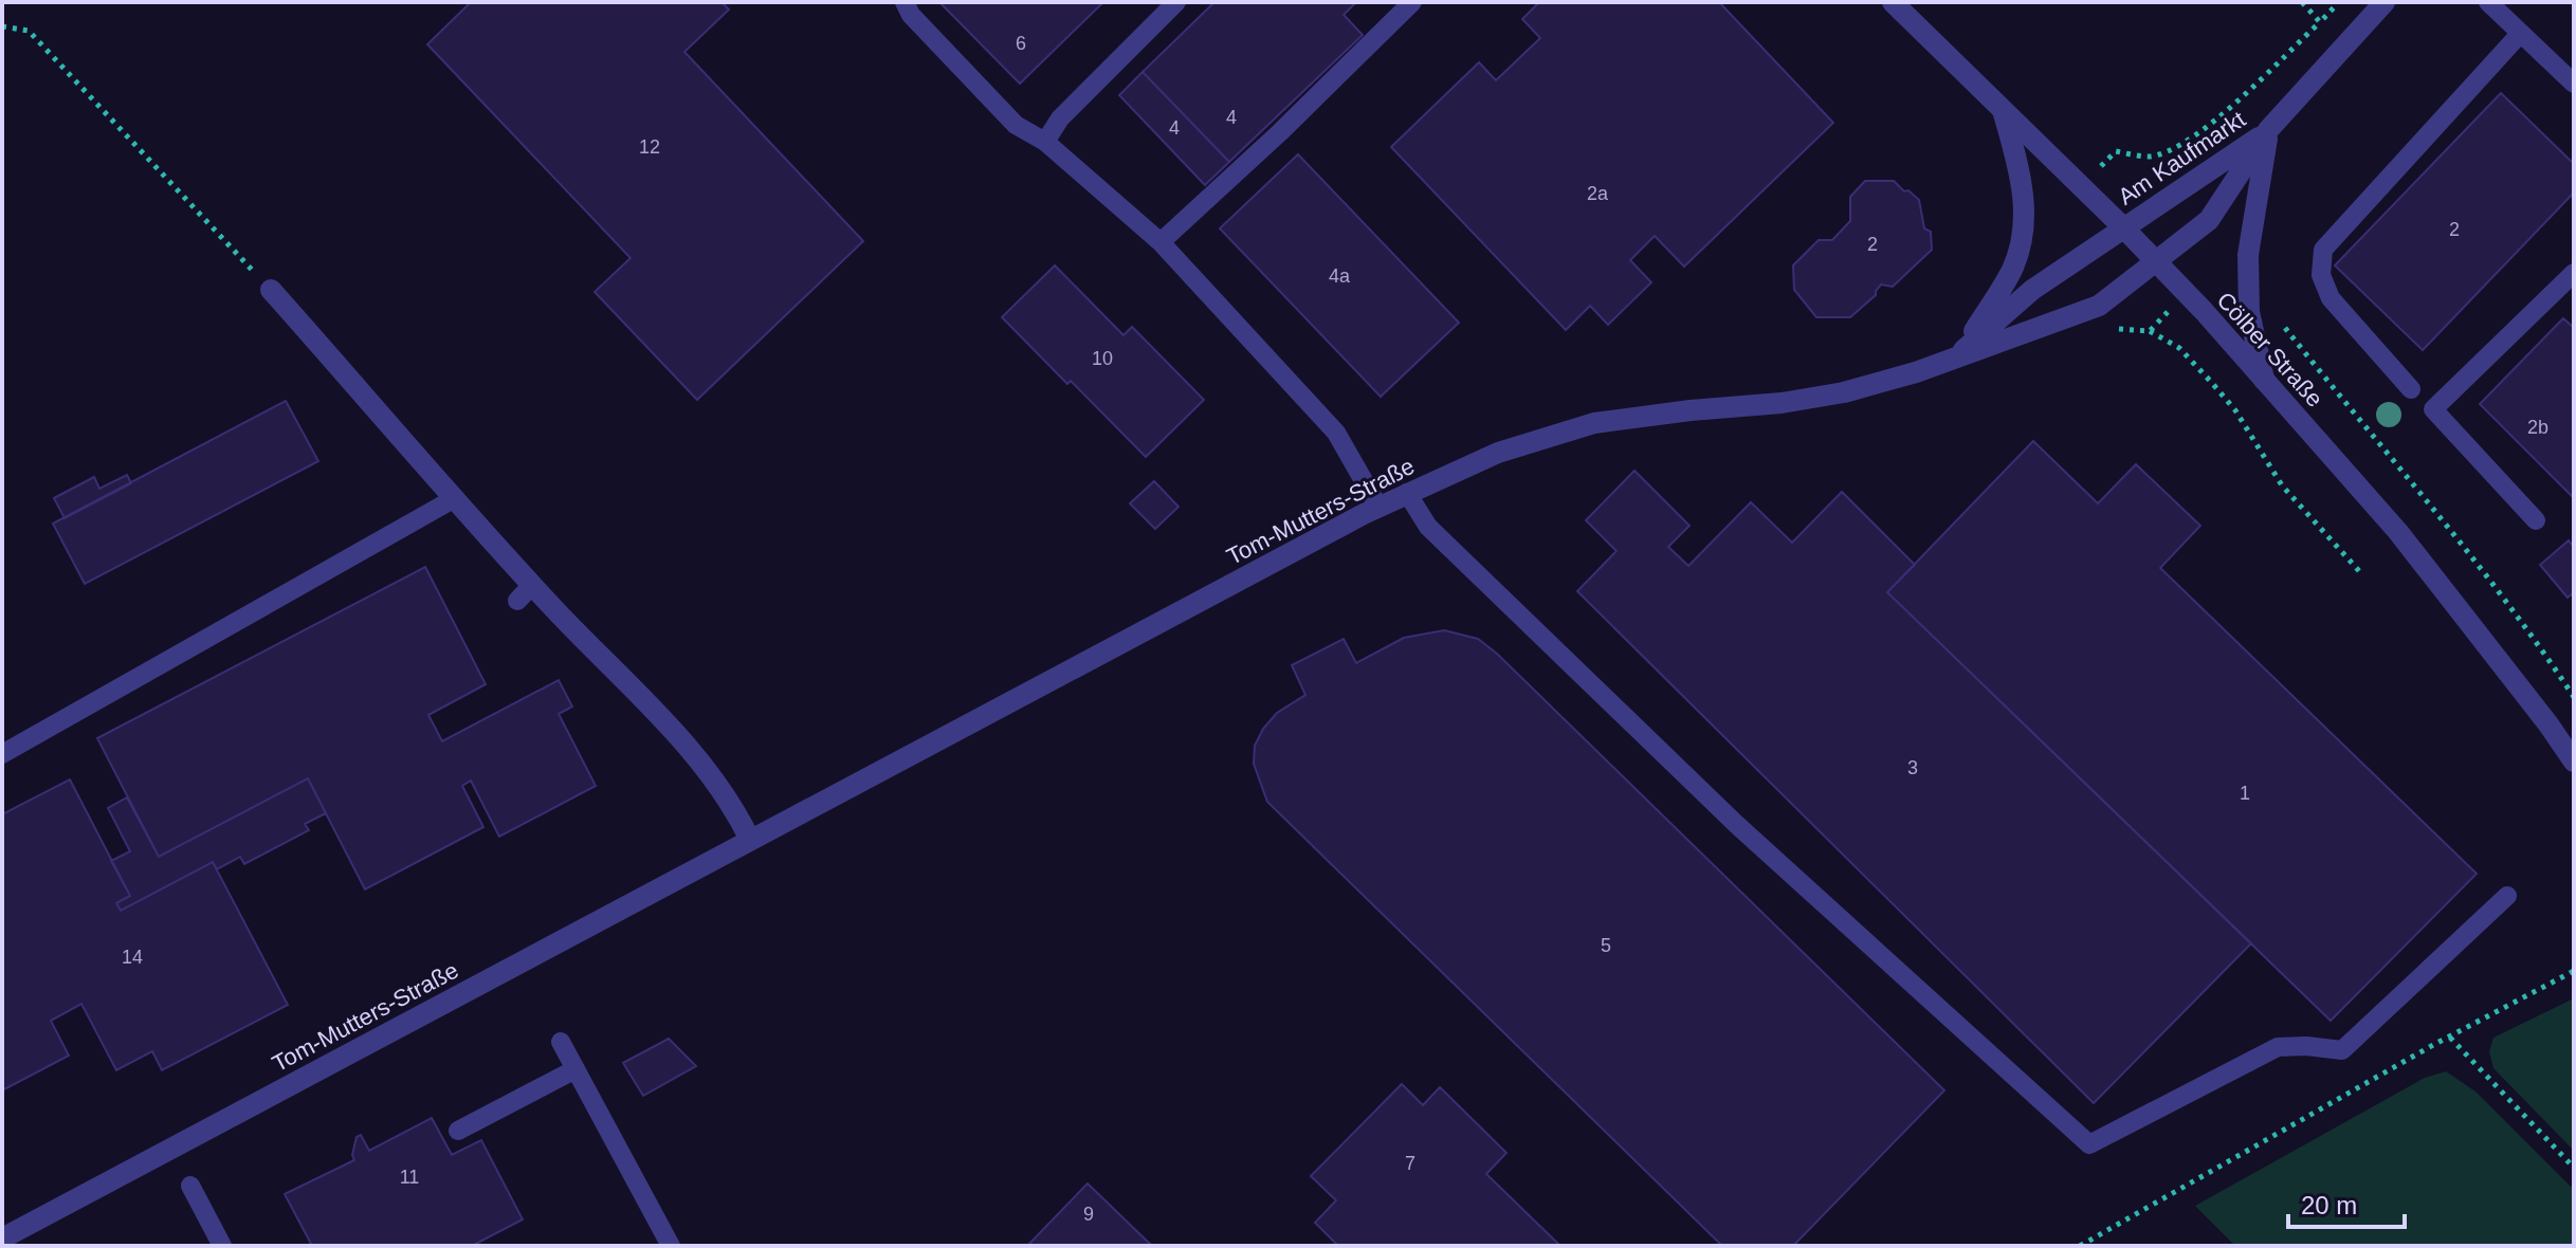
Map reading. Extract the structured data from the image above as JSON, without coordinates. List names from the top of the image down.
{
  "streets": {
    "street": ["Am Kaufmarkt", "Cölber Straße", "Tom-Mutters-Straße"]
  },
  "crossings": [
    ["Am Kaufmarkt", "Cölber Straße"],
    ["Am Kaufmarkt", "Tom-Mutters-Straße"],
    ["Cölber Straße", "Tom-Mutters-Straße"]
  ],
  "house_numbers": [
    "6",
    "4",
    "4",
    "12",
    "2a",
    "2",
    "2",
    "4a",
    "10",
    "2b",
    "3",
    "1",
    "5",
    "14",
    "7",
    "11",
    "9"
  ],
  "scale_bar": "20 m"
}
